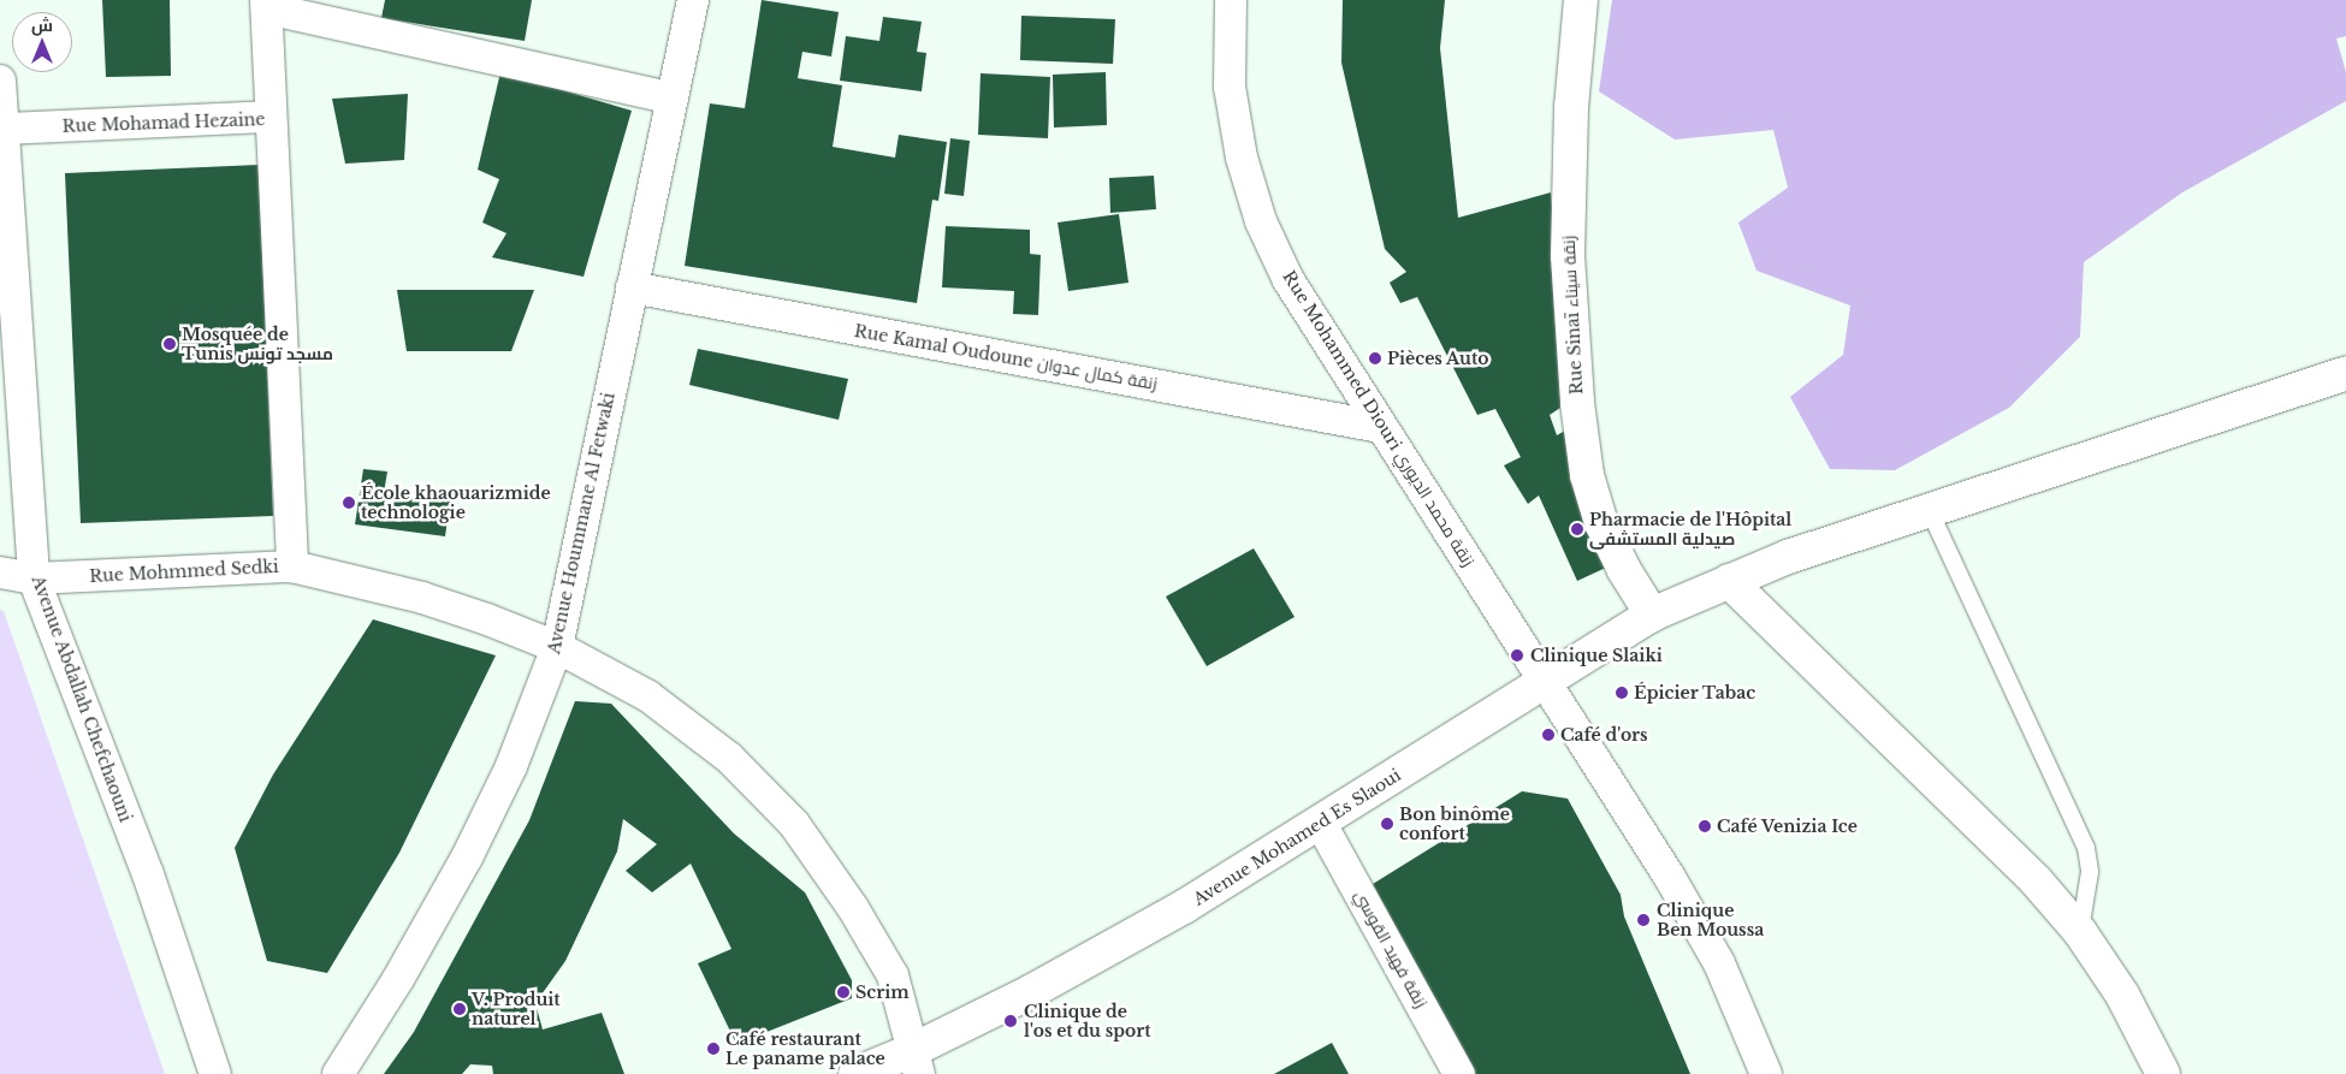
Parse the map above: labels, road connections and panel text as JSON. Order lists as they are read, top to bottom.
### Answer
{
  "streets": {
    "street": [
      "Rue Mohamad Hezaine",
      "Rue Sinaï زنقة سيناء",
      "Rue Kamal Oudoune زنقة كمال عدوان",
      "Rue Mohammed Diouri زنقة محمد الديوري",
      "Avenue Hoummane Al Fetwaki",
      "Rue Mohmmed Sedki",
      "Avenue Abdallah Chefchaouni",
      "Avenue Mohamed Es Slaoui",
      "زنقة فهيد القوسي"
    ]
  },
  "crossings": [
    ["Rue Mohamad Hezaine", "Rue Mohmmed Sedki"],
    ["Rue Mohamad Hezaine", "Avenue Abdallah Chefchaouni"],
    ["Rue Sinaï زنقة سيناء", "Avenue Mohamed Es Slaoui"],
    ["Rue Kamal Oudoune زنقة كمال عدوان", "Rue Mohammed Diouri زنقة محمد الديوري"],
    ["Rue Kamal Oudoune زنقة كمال عدوان", "Avenue Hoummane Al Fetwaki"],
    ["Rue Mohammed Diouri زنقة محمد الديوري", "Avenue Mohamed Es Slaoui"],
    ["Avenue Hoummane Al Fetwaki", "Rue Mohmmed Sedki"],
    ["Rue Mohmmed Sedki", "Avenue Abdallah Chefchaouni"],
    ["Rue Mohmmed Sedki", "Avenue Mohamed Es Slaoui"],
    ["Avenue Mohamed Es Slaoui", "زنقة فهيد القوسي"]
  ],
  "places": [
    "Mosquée de Tunis مسجد تونس",
    "Pièces Auto",
    "École khaouarizmide technologie",
    "Pharmacie de l'Hôpital صيدلية المستشفى",
    "Clinique Slaiki",
    "Épicier Tabac",
    "Café d'ors",
    "Bon binôme confort",
    "Café Venizia Ice",
    "Clinique Ben Moussa",
    "Scrim",
    "V. Produit naturel",
    "Clinique de l'os et du sport",
    "Café restaurant Le paname palace"
  ],
  "north": "top"
}
